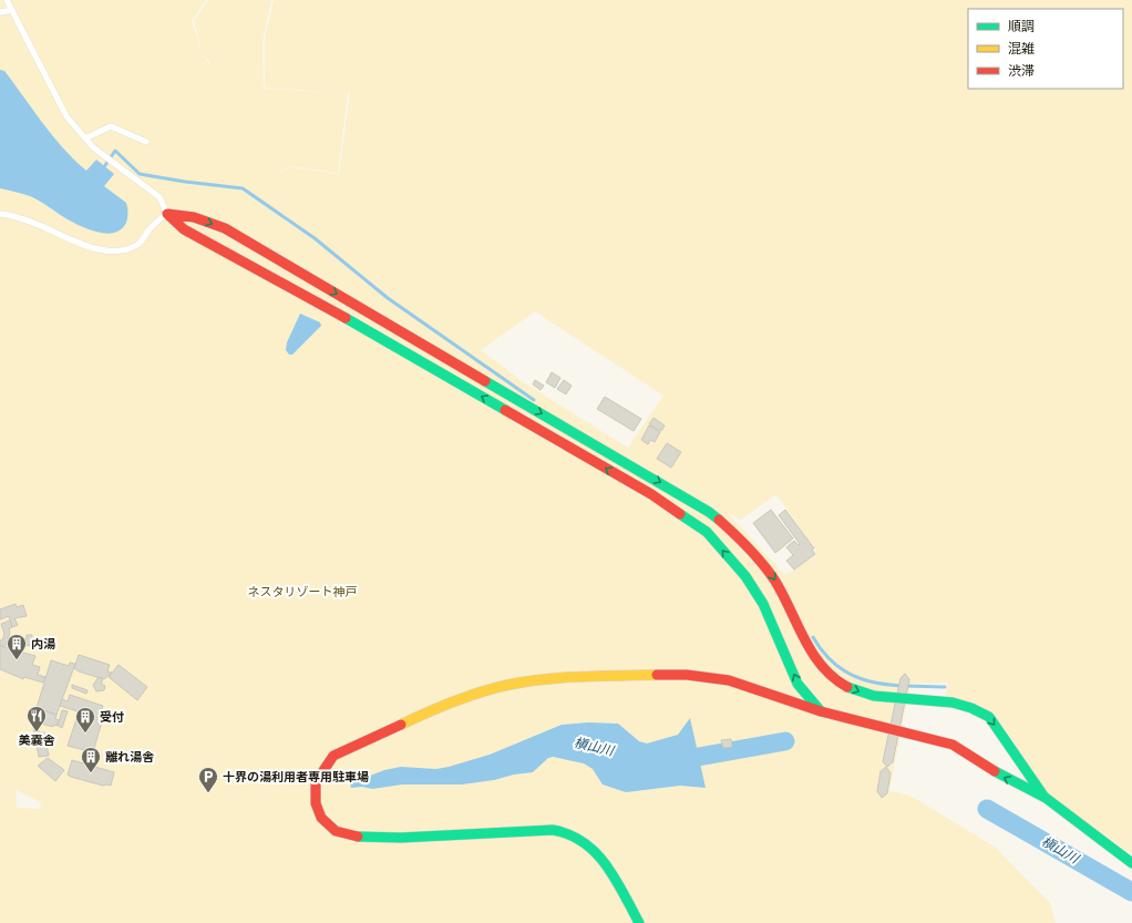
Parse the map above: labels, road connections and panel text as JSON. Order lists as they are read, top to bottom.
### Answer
{
  "water": ["槇山川"],
  "parks": ["ネスタリゾート神戸"],
  "places": {
    "building": ["内湯", "受付", "離れ湯舎"],
    "restaurant": ["美嚢舎"],
    "parking": ["十界の湯利用者専用駐車場"]
  },
  "legend": ["順調", "混雑", "渋滞"]
}
